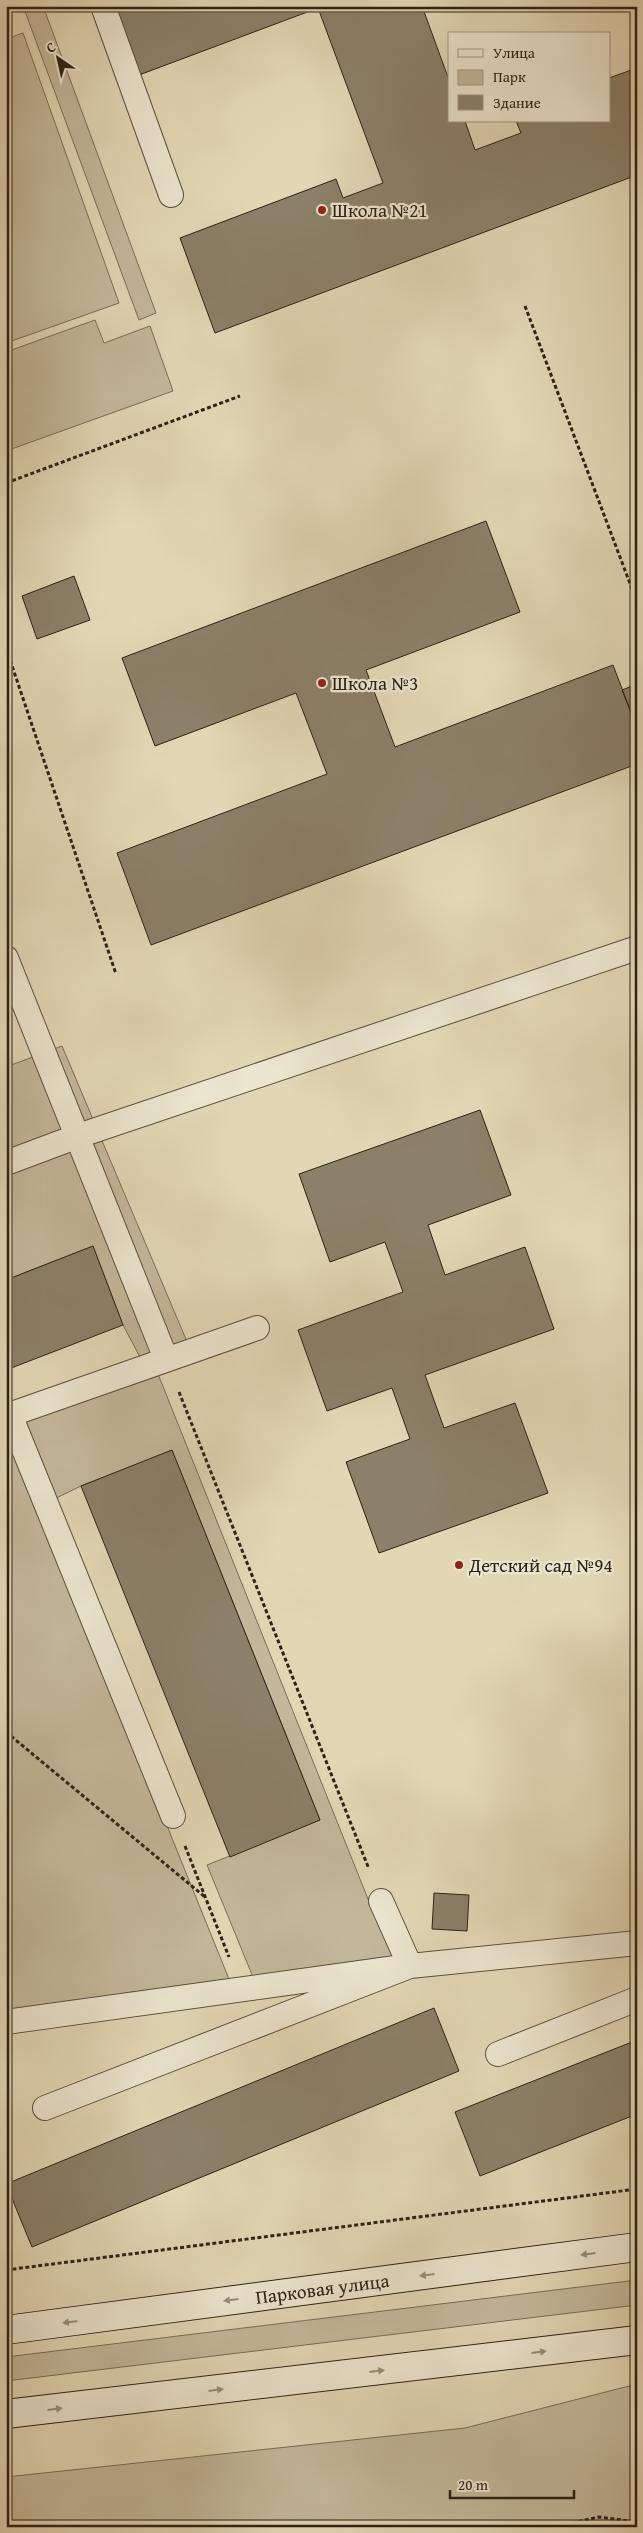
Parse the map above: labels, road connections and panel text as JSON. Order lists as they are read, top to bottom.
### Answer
{
  "streets": {
    "main road": ["Парковая улица"]
  },
  "places": ["Школа №21", "Школа №3", "Детский сад №94"],
  "legend": ["Улица", "Парк", "Здание"],
  "scale_bar": "20 m",
  "north": "top left"
}
